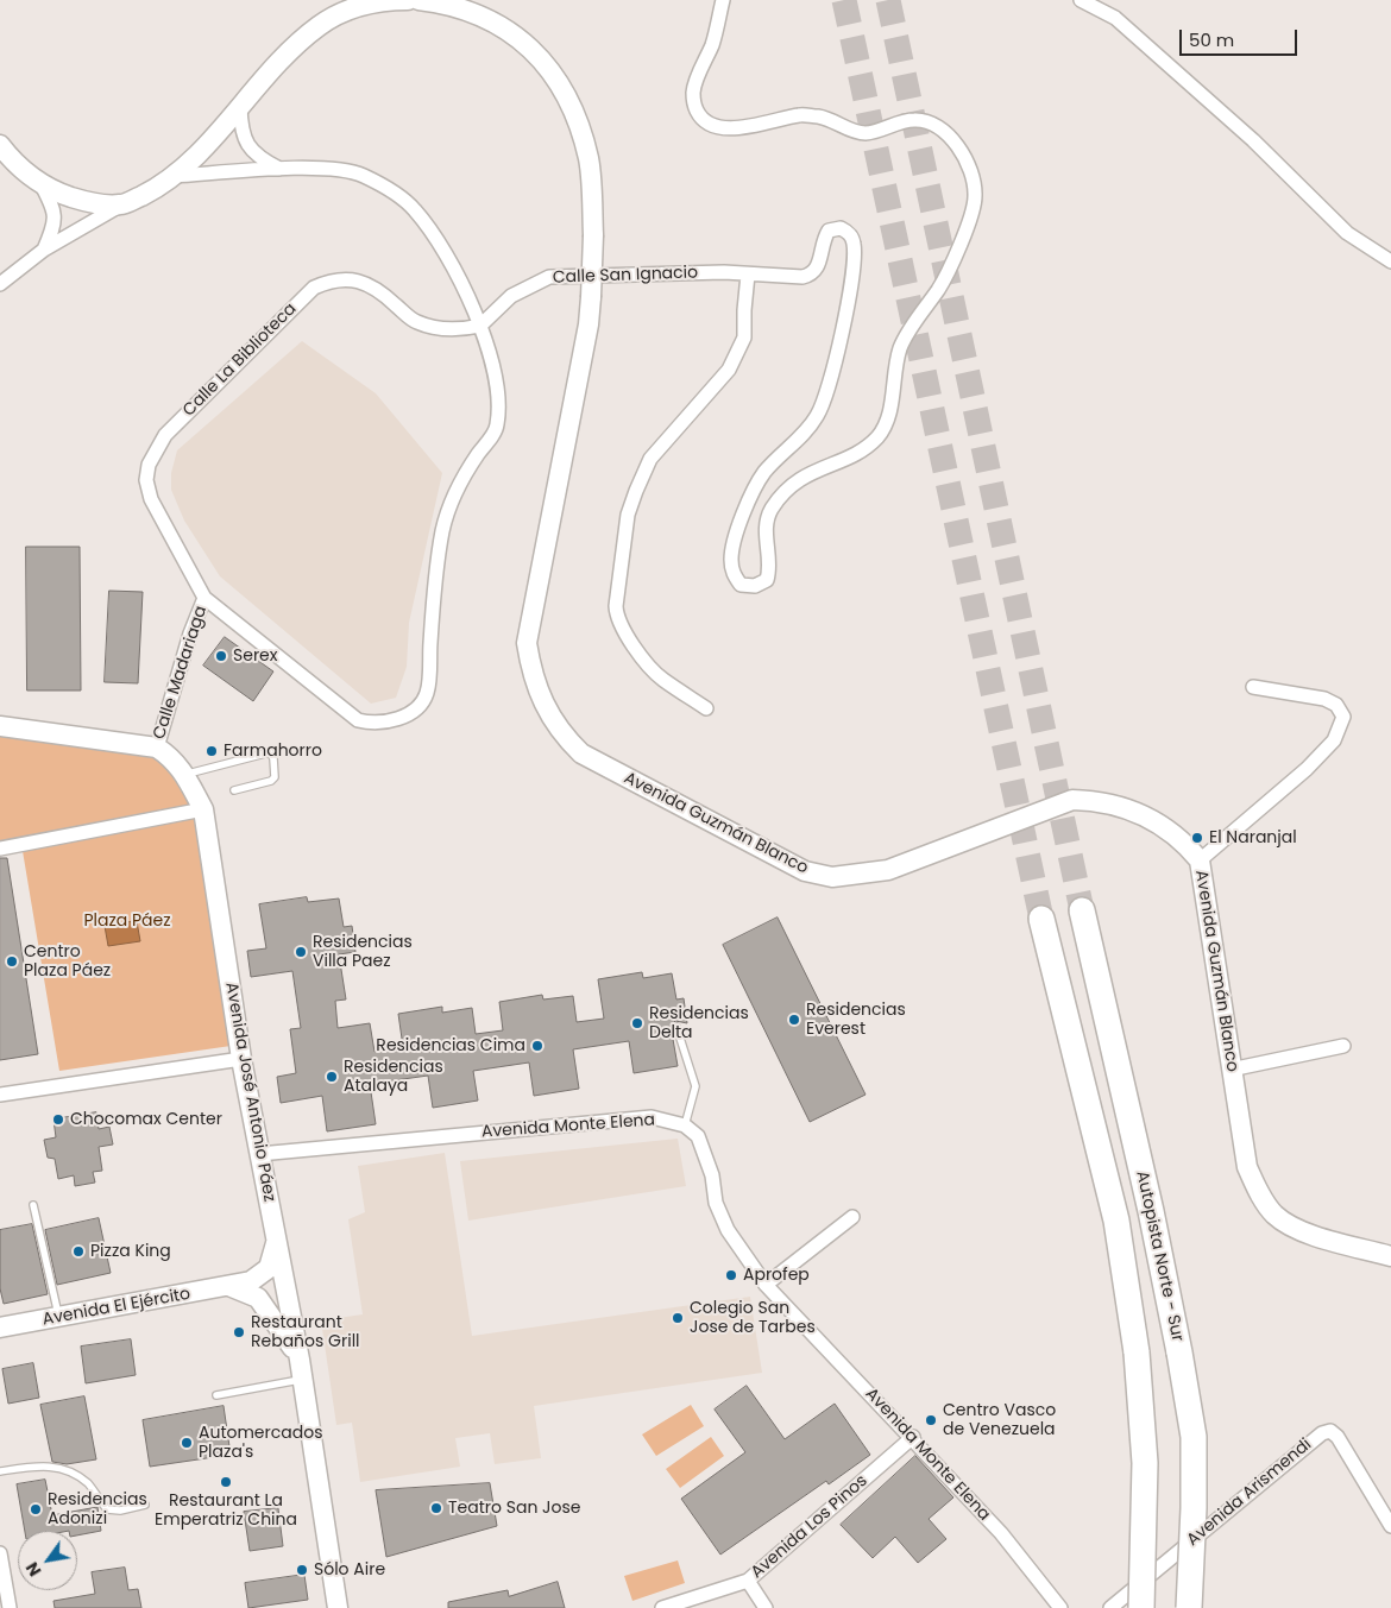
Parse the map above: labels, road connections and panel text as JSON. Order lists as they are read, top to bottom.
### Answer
{
  "streets": {
    "highway": ["Autopista Norte - Sur"],
    "street": [
      "Calle San Ignacio",
      "Calle La Biblioteca",
      "Calle Madariaga",
      "Avenida Guzmán Blanco",
      "Avenida José Antonio Páez",
      "Avenida Monte Elena",
      "Avenida El Ejército",
      "Avenida Arismendi",
      "Avenida Los Pinos"
    ]
  },
  "crossings": [
    ["Calle San Ignacio", "Calle La Biblioteca"],
    ["Calle La Biblioteca", "Calle Madariaga"],
    ["Calle Madariaga", "Avenida José Antonio Páez"],
    ["Avenida José Antonio Páez", "Avenida Monte Elena"],
    ["Avenida José Antonio Páez", "Avenida El Ejército"],
    ["Avenida Monte Elena", "Avenida Los Pinos"]
  ],
  "parks": ["Plaza Páez"],
  "places": [
    "Serex",
    "Farmahorro",
    "El Naranjal",
    "Residencias Villa Paez",
    "Centro Plaza Páez",
    "Residencias Everest",
    "Residencias Delta",
    "Residencias Cima",
    "Residencias Atalaya",
    "Chocomax Center",
    "Pizza King",
    "Aprofep",
    "Colegio San Jose de Tarbes",
    "Restaurant Rebaños Grill",
    "Centro Vasco de Venezuela",
    "Automercados Plaza's",
    "Restaurant La Emperatriz China",
    "Teatro San Jose",
    "Residencias Adonizi",
    "Sólo Aire"
  ],
  "scale_bar": "50 m",
  "north": "bottom left"
}
